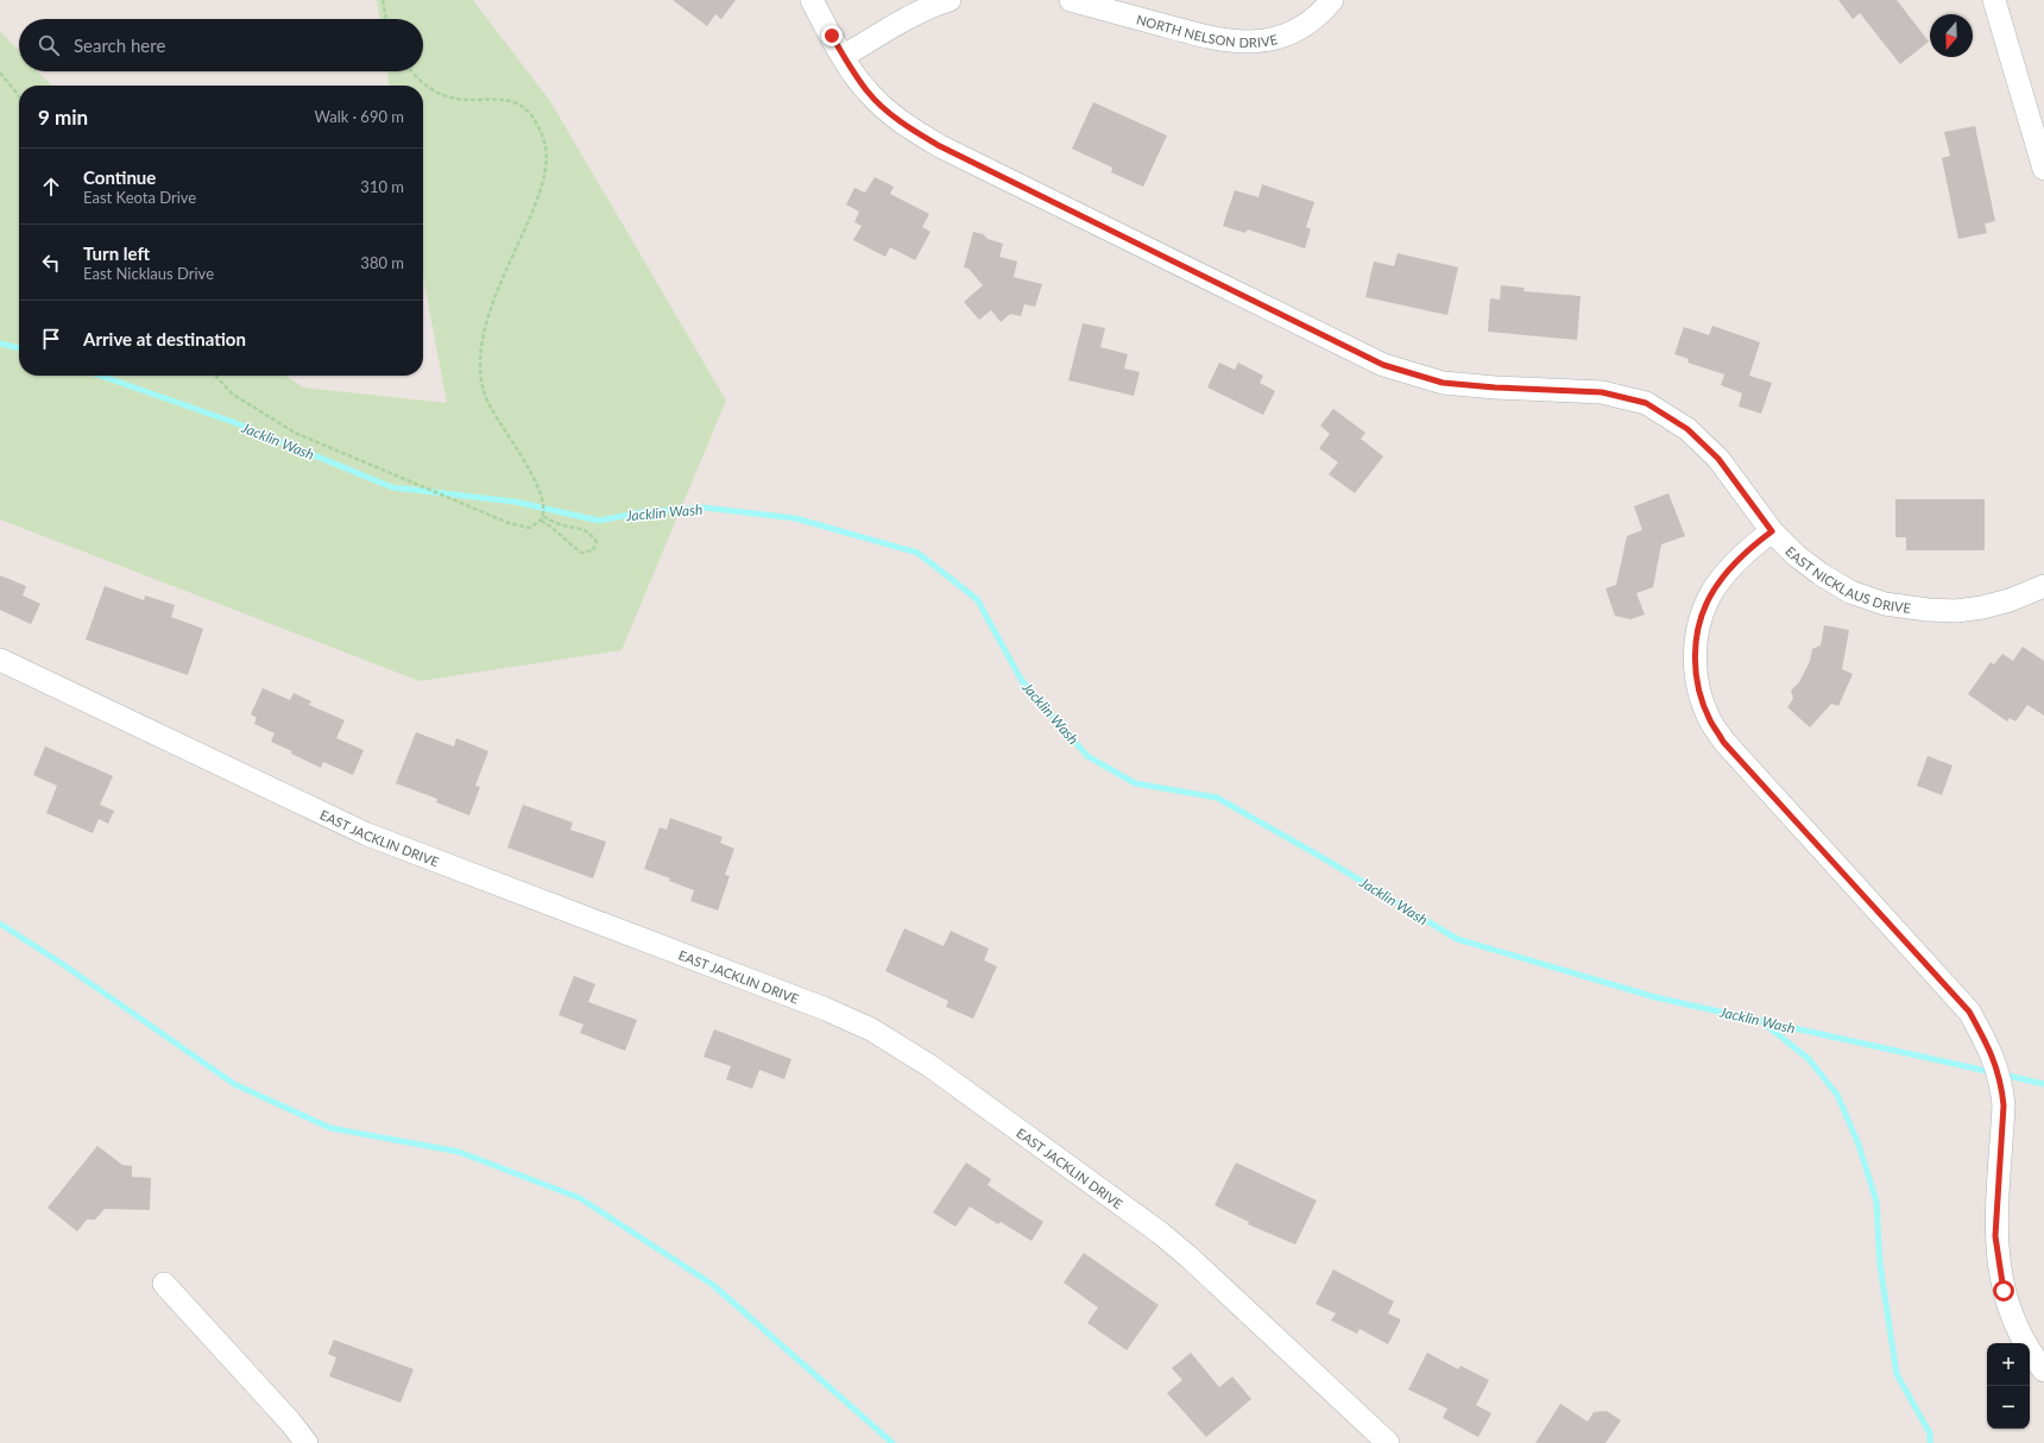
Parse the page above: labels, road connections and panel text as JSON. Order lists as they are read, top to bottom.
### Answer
{
  "streets": {
    "street": ["NORTH NELSON DRIVE", "EAST NICKLAUS DRIVE", "EAST JACKLIN DRIVE"]
  },
  "water": ["Jacklin Wash"],
  "north": "bottom",
  "page": {
    "search": "Search here",
    "heading": ["9 min", "Walk · 690 m"],
    "list": [
      ["Continue", "East Keota Drive", "310 m"],
      ["Turn left", "East Nicklaus Drive", "380 m"],
      "Arrive at destination"
    ],
    "map_buttons": ["+", "−"]
  }
}
